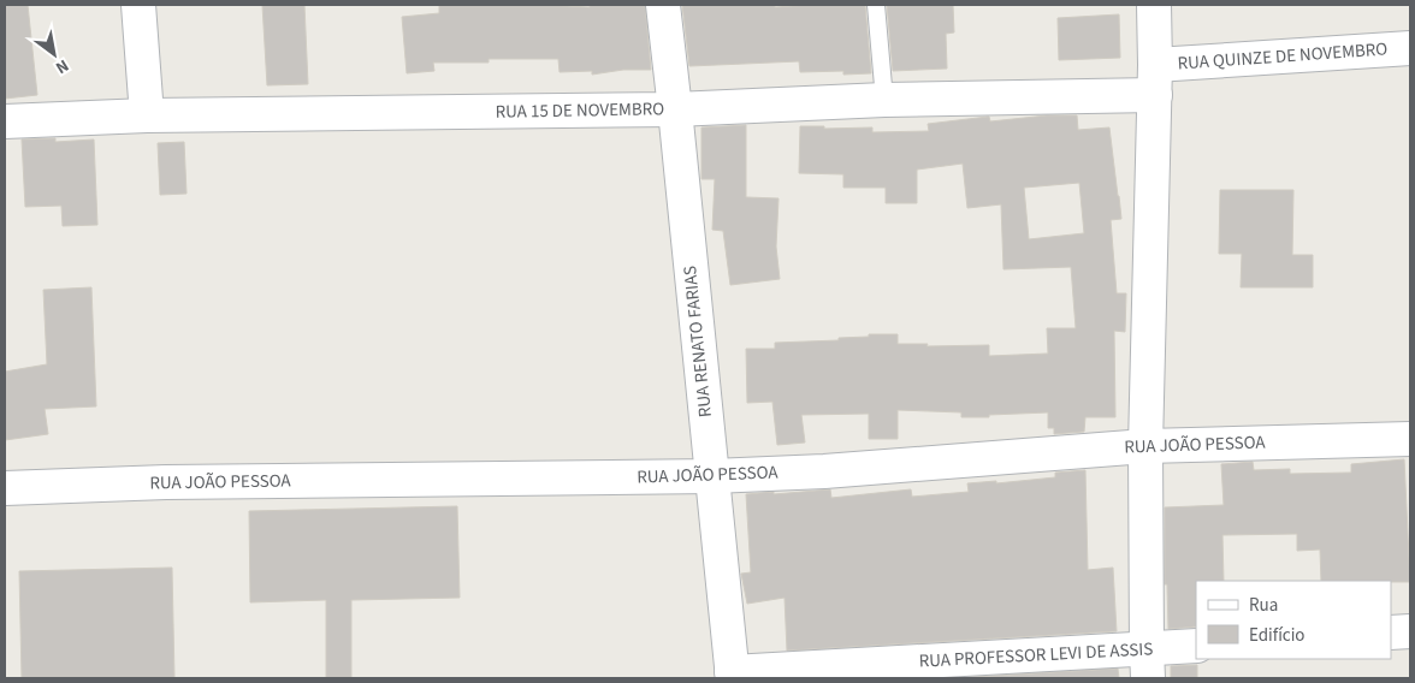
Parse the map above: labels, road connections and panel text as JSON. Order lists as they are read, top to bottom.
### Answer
{
  "streets": {
    "street": [
      "RUA QUINZE DE NOVEMBRO",
      "RUA 15 DE NOVEMBRO",
      "RUA RENATO FARIAS",
      "RUA JOÃO PESSOA",
      "RUA PROFESSOR LEVI DE ASSIS"
    ]
  },
  "crossings": [
    ["RUA QUINZE DE NOVEMBRO", "RUA 15 DE NOVEMBRO"],
    ["RUA 15 DE NOVEMBRO", "RUA RENATO FARIAS"],
    ["RUA RENATO FARIAS", "RUA JOÃO PESSOA"],
    ["RUA RENATO FARIAS", "RUA PROFESSOR LEVI DE ASSIS"]
  ],
  "legend": ["Rua", "Edifício"],
  "north": "bottom right"
}
